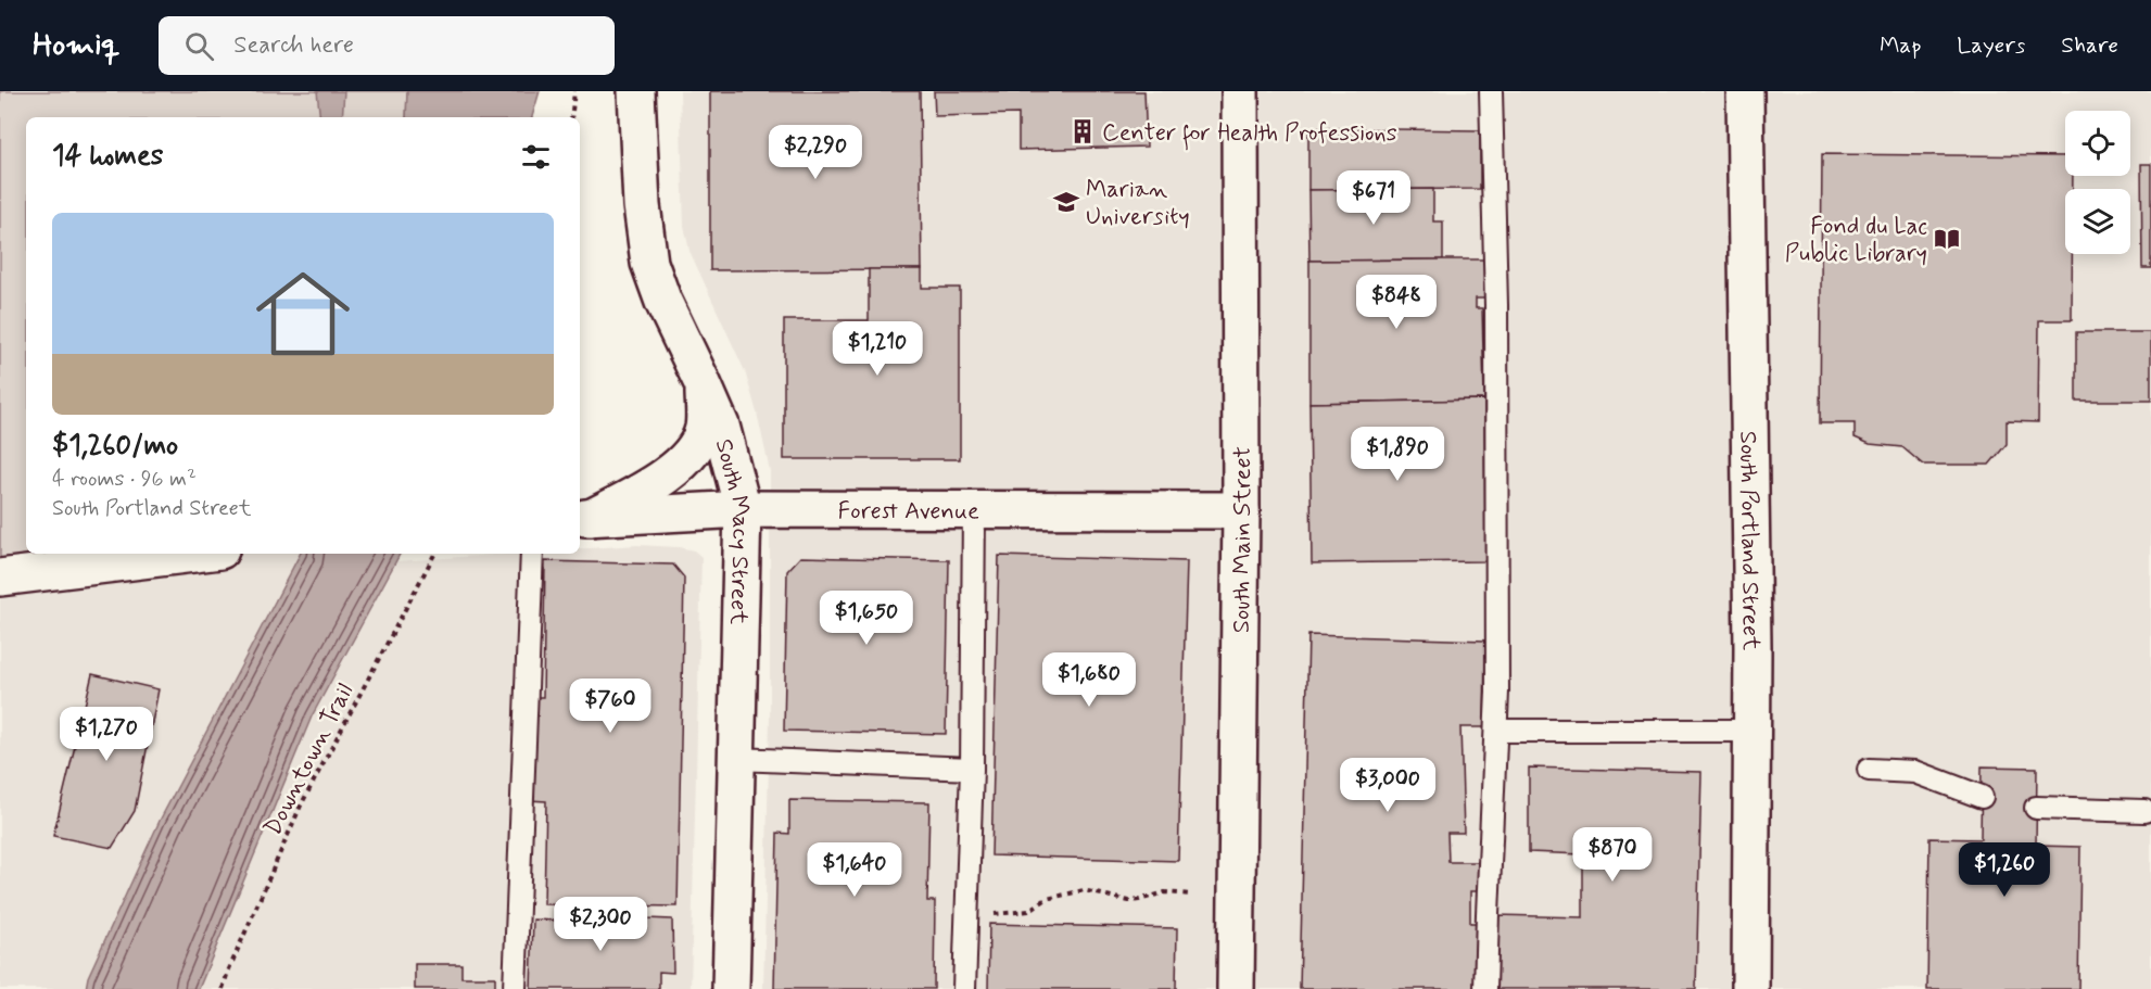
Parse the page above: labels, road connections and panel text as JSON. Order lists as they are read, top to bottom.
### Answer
{
  "streets": {
    "street": [
      "Forest Avenue",
      "South Macy Street",
      "South Portland Street",
      "South Main Street"
    ],
    "path": ["Downtown Trail"]
  },
  "crossings": [
    ["Forest Avenue", "South Macy Street"],
    ["Forest Avenue", "South Main Street"]
  ],
  "places": {
    "building": ["Center for Health Professions"],
    "school or university": ["Marian University"],
    "library": ["Fond du Lac Public Library"]
  },
  "page": {
    "header": "Homiq",
    "search": "Search here",
    "nav": ["Map", "Layers", "Share"],
    "heading": "14 homes",
    "price": [
      "$2,290",
      "$671",
      "$848",
      "$1,210",
      "$1,890",
      "$1,650",
      "$1,680",
      "$760",
      "$1,270",
      "$3,000",
      "$870",
      "$1,640",
      "$1,260",
      "$2,300"
    ],
    "list": [
      {
        "name": "$1,260/mo",
        "note": "4 rooms · 96 m² · South Portland Street"
      }
    ]
  }
}
